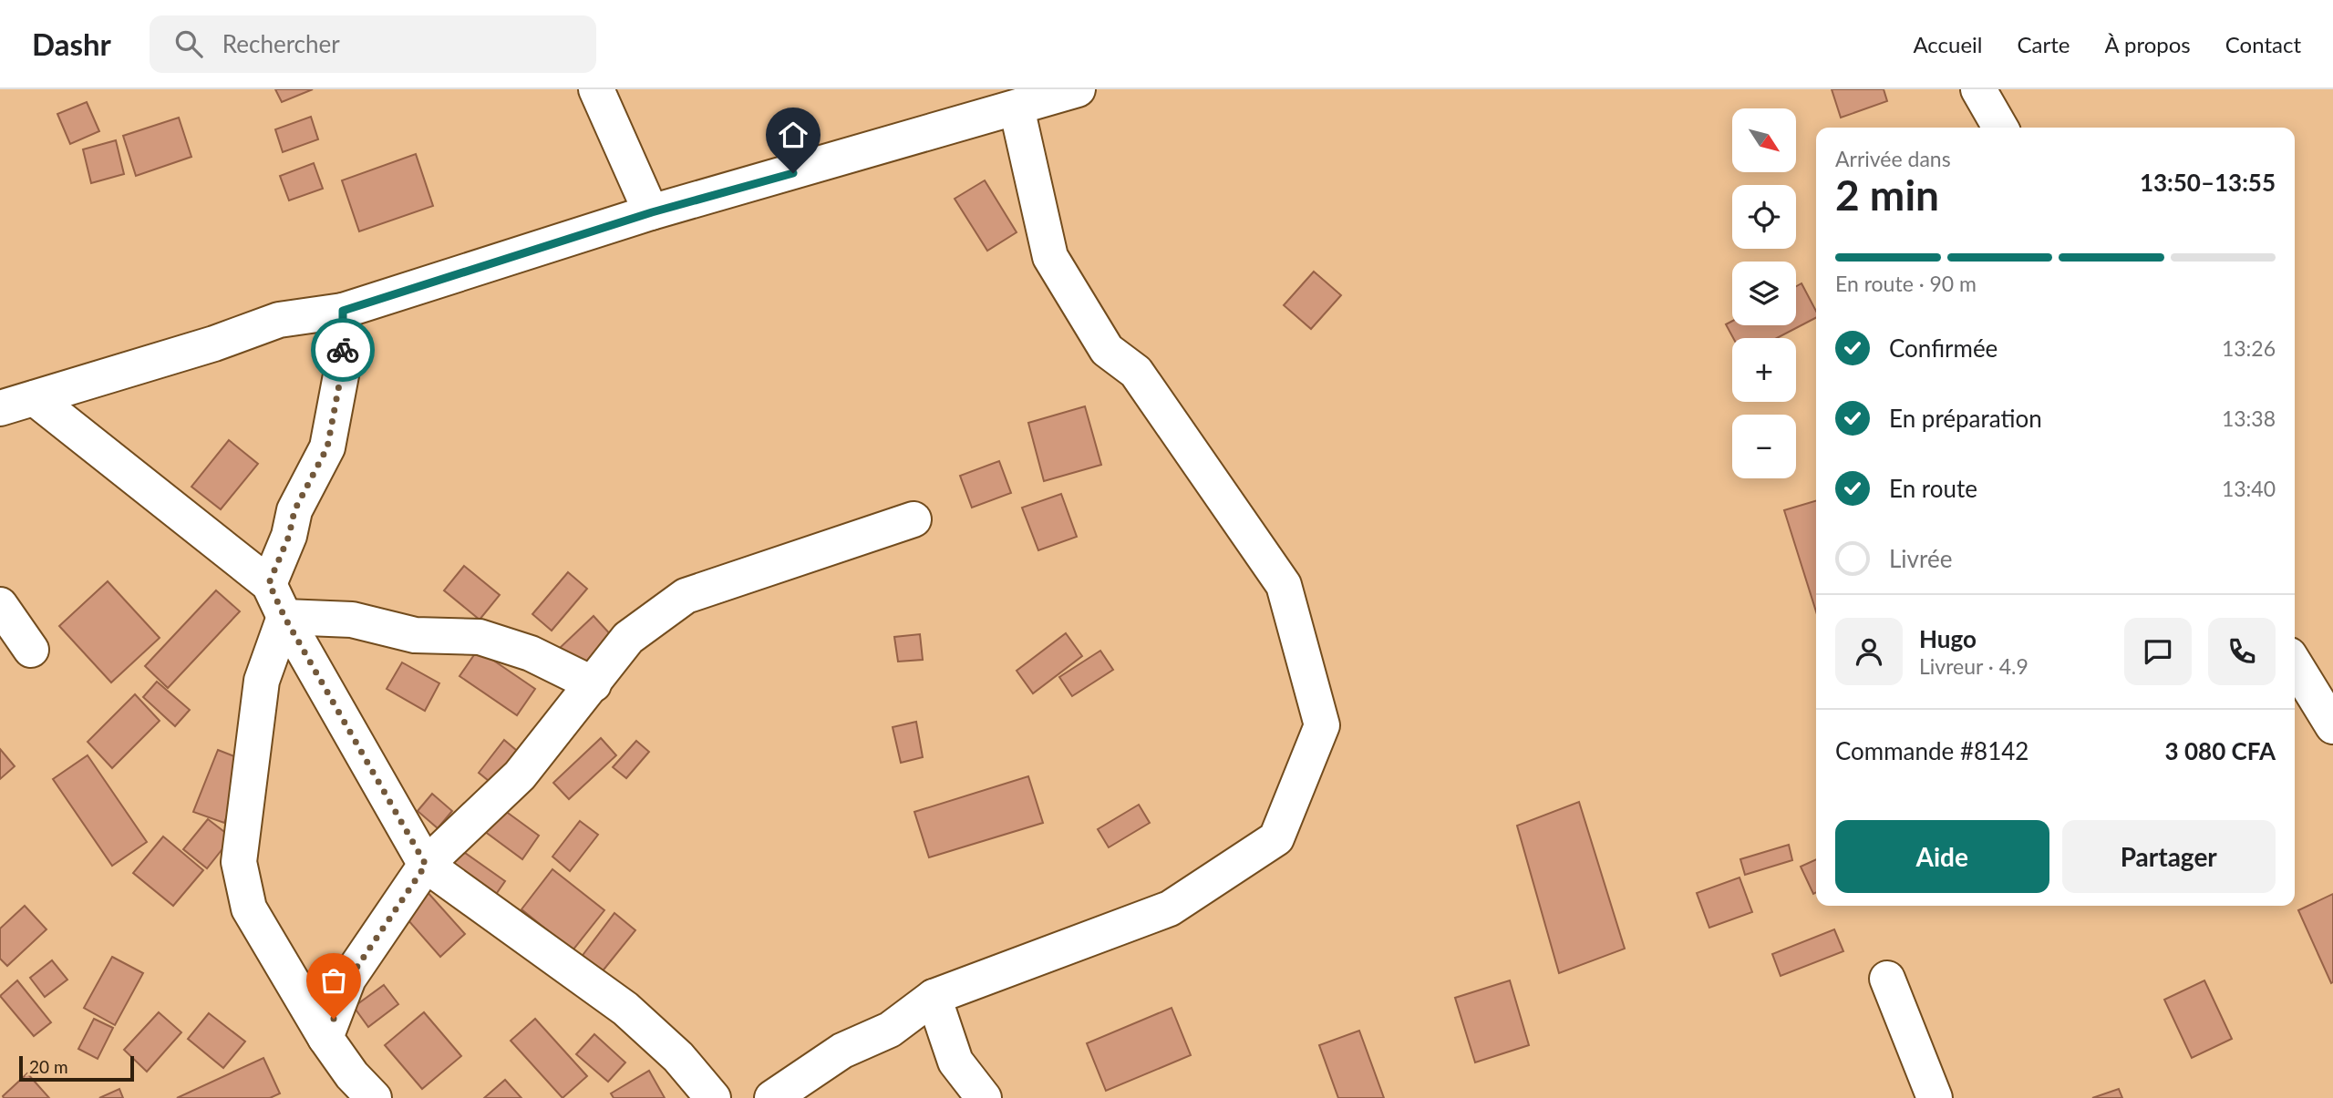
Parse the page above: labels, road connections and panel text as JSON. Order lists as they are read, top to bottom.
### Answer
{
  "scale_bar": "20 m",
  "north": "bottom right",
  "page": {
    "header": "Dashr",
    "search": "Rechercher",
    "nav": [
      "Accueil",
      "Carte",
      "À propos",
      "Contact"
    ],
    "map_buttons": ["+", "−"],
    "heading": ["2 min", "Arrivée dans", "13:50–13:55"],
    "panel": [
      "Hugo",
      "Livreur · 4.9",
      "Commande #8142",
      "3 080 CFA"
    ],
    "bar": "En route · 90 m",
    "list": [
      ["Confirmée", "13:26"],
      ["En préparation", "13:38"],
      ["En route", "13:40"],
      "Livrée"
    ],
    "buttons": ["Aide", "Partager"],
    "scale": "20 m"
  }
}
